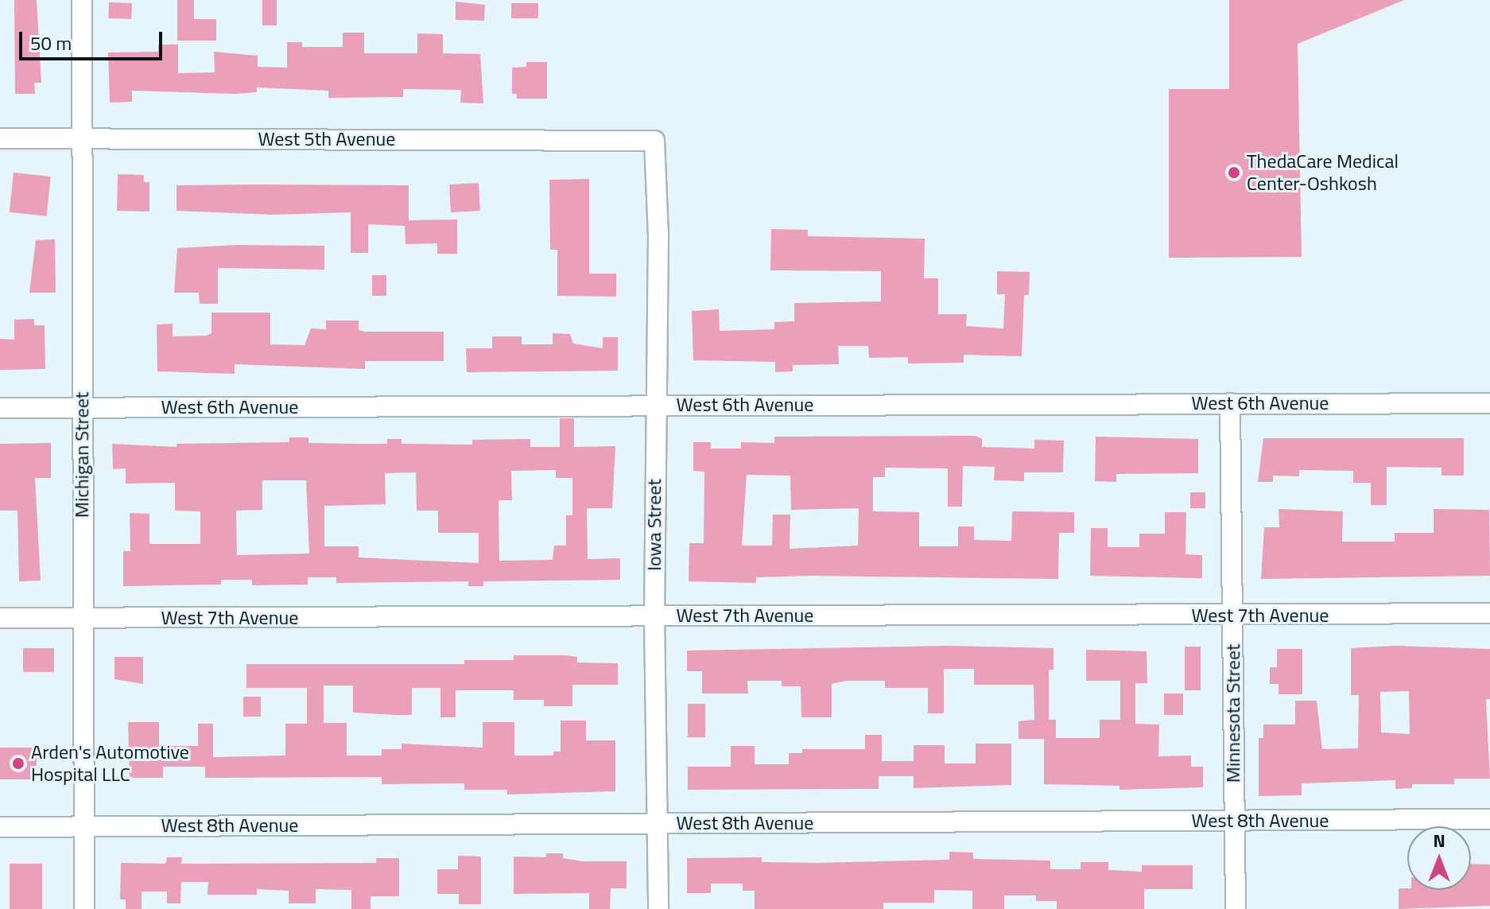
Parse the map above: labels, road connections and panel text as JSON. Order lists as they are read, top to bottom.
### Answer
{
  "streets": {
    "street": [
      "West 5th Avenue",
      "West 6th Avenue",
      "Michigan Street",
      "Iowa Street",
      "West 7th Avenue",
      "Minnesota Street",
      "West 8th Avenue"
    ]
  },
  "crossings": [
    ["West 5th Avenue", "Michigan Street"],
    ["West 5th Avenue", "Iowa Street"],
    ["West 6th Avenue", "Michigan Street"],
    ["West 6th Avenue", "Iowa Street"],
    ["West 6th Avenue", "Minnesota Street"],
    ["Michigan Street", "West 7th Avenue"],
    ["Michigan Street", "West 8th Avenue"],
    ["Iowa Street", "West 7th Avenue"],
    ["Iowa Street", "West 8th Avenue"],
    ["West 7th Avenue", "Minnesota Street"],
    ["Minnesota Street", "West 8th Avenue"]
  ],
  "places": ["ThedaCare Medical Center-Oshkosh", "Arden's Automotive Hospital LLC"],
  "scale_bar": "50 m",
  "north": "top"
}
